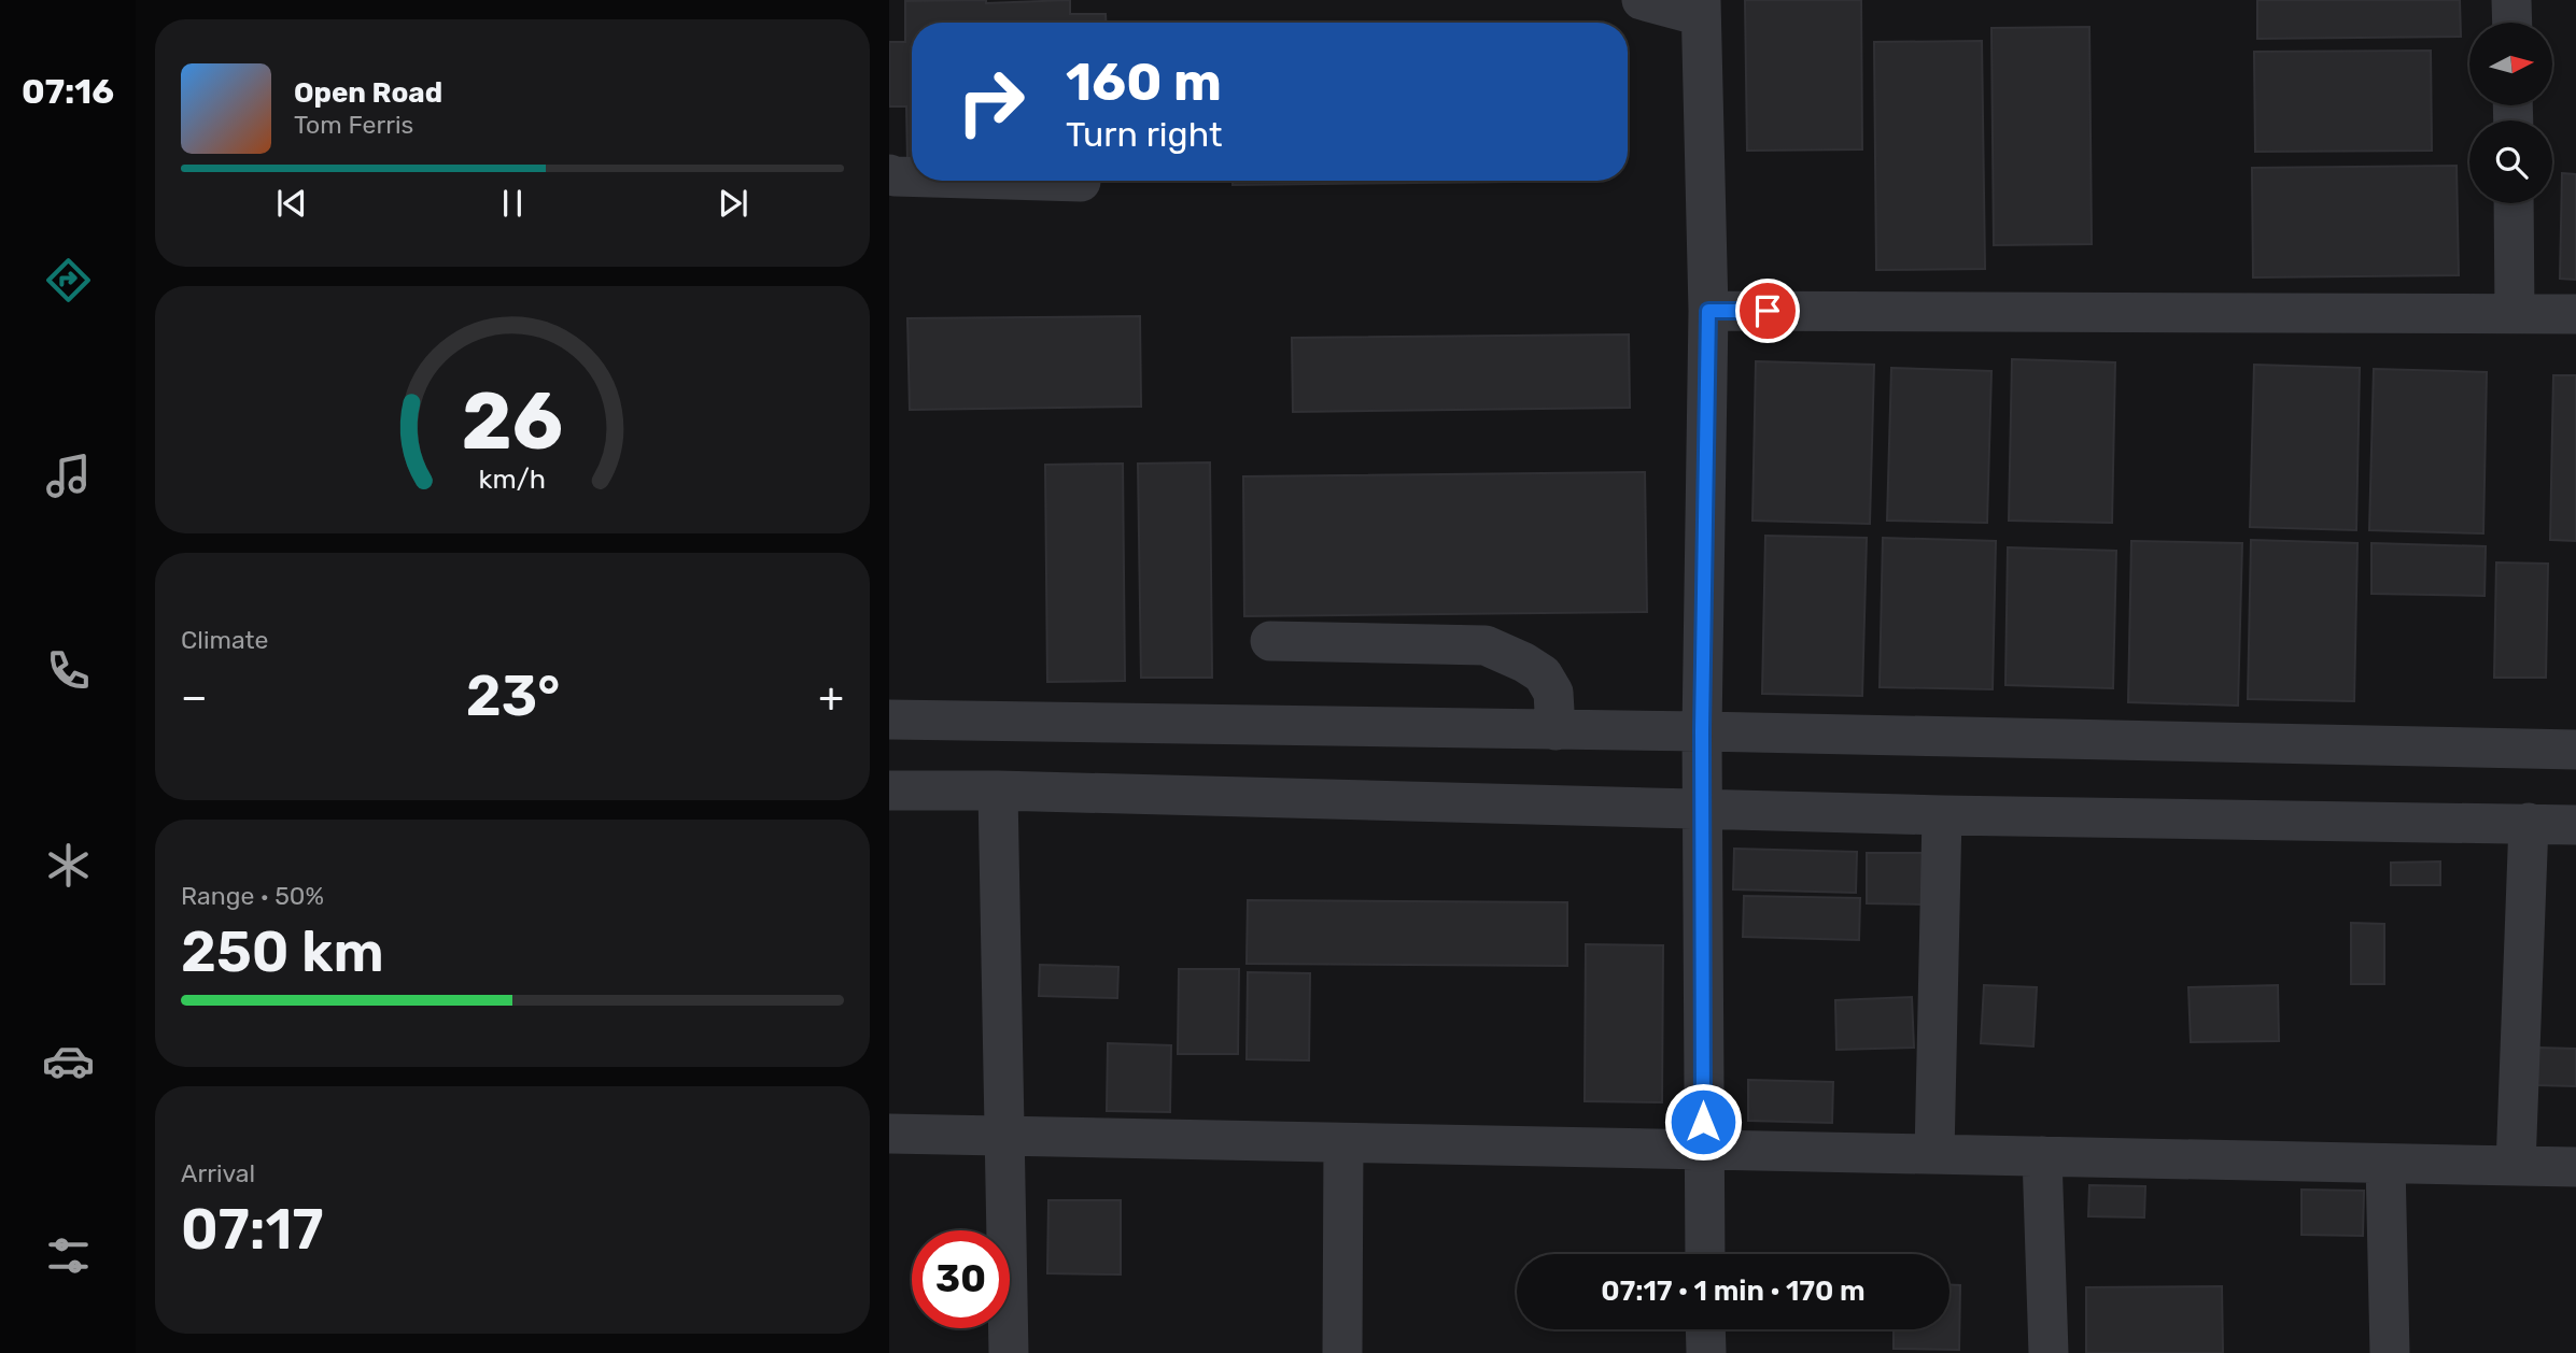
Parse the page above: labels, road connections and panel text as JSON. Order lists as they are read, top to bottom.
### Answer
{
  "north": "right",
  "page": {
    "tabs": "07:16",
    "turn": ["160 m", "Turn right"],
    "song": ["Open Road", "Tom Ferris"],
    "tile": [
      "Climate",
      ["Range · 50%", "250 km"],
      ["Arrival", "07:17"]
    ],
    "heat": ["−", "23°", "+"],
    "limit": "30",
    "trip": "07:17 · 1 min · 170 m",
    "gauge": ["26", "km/h"]
  }
}
